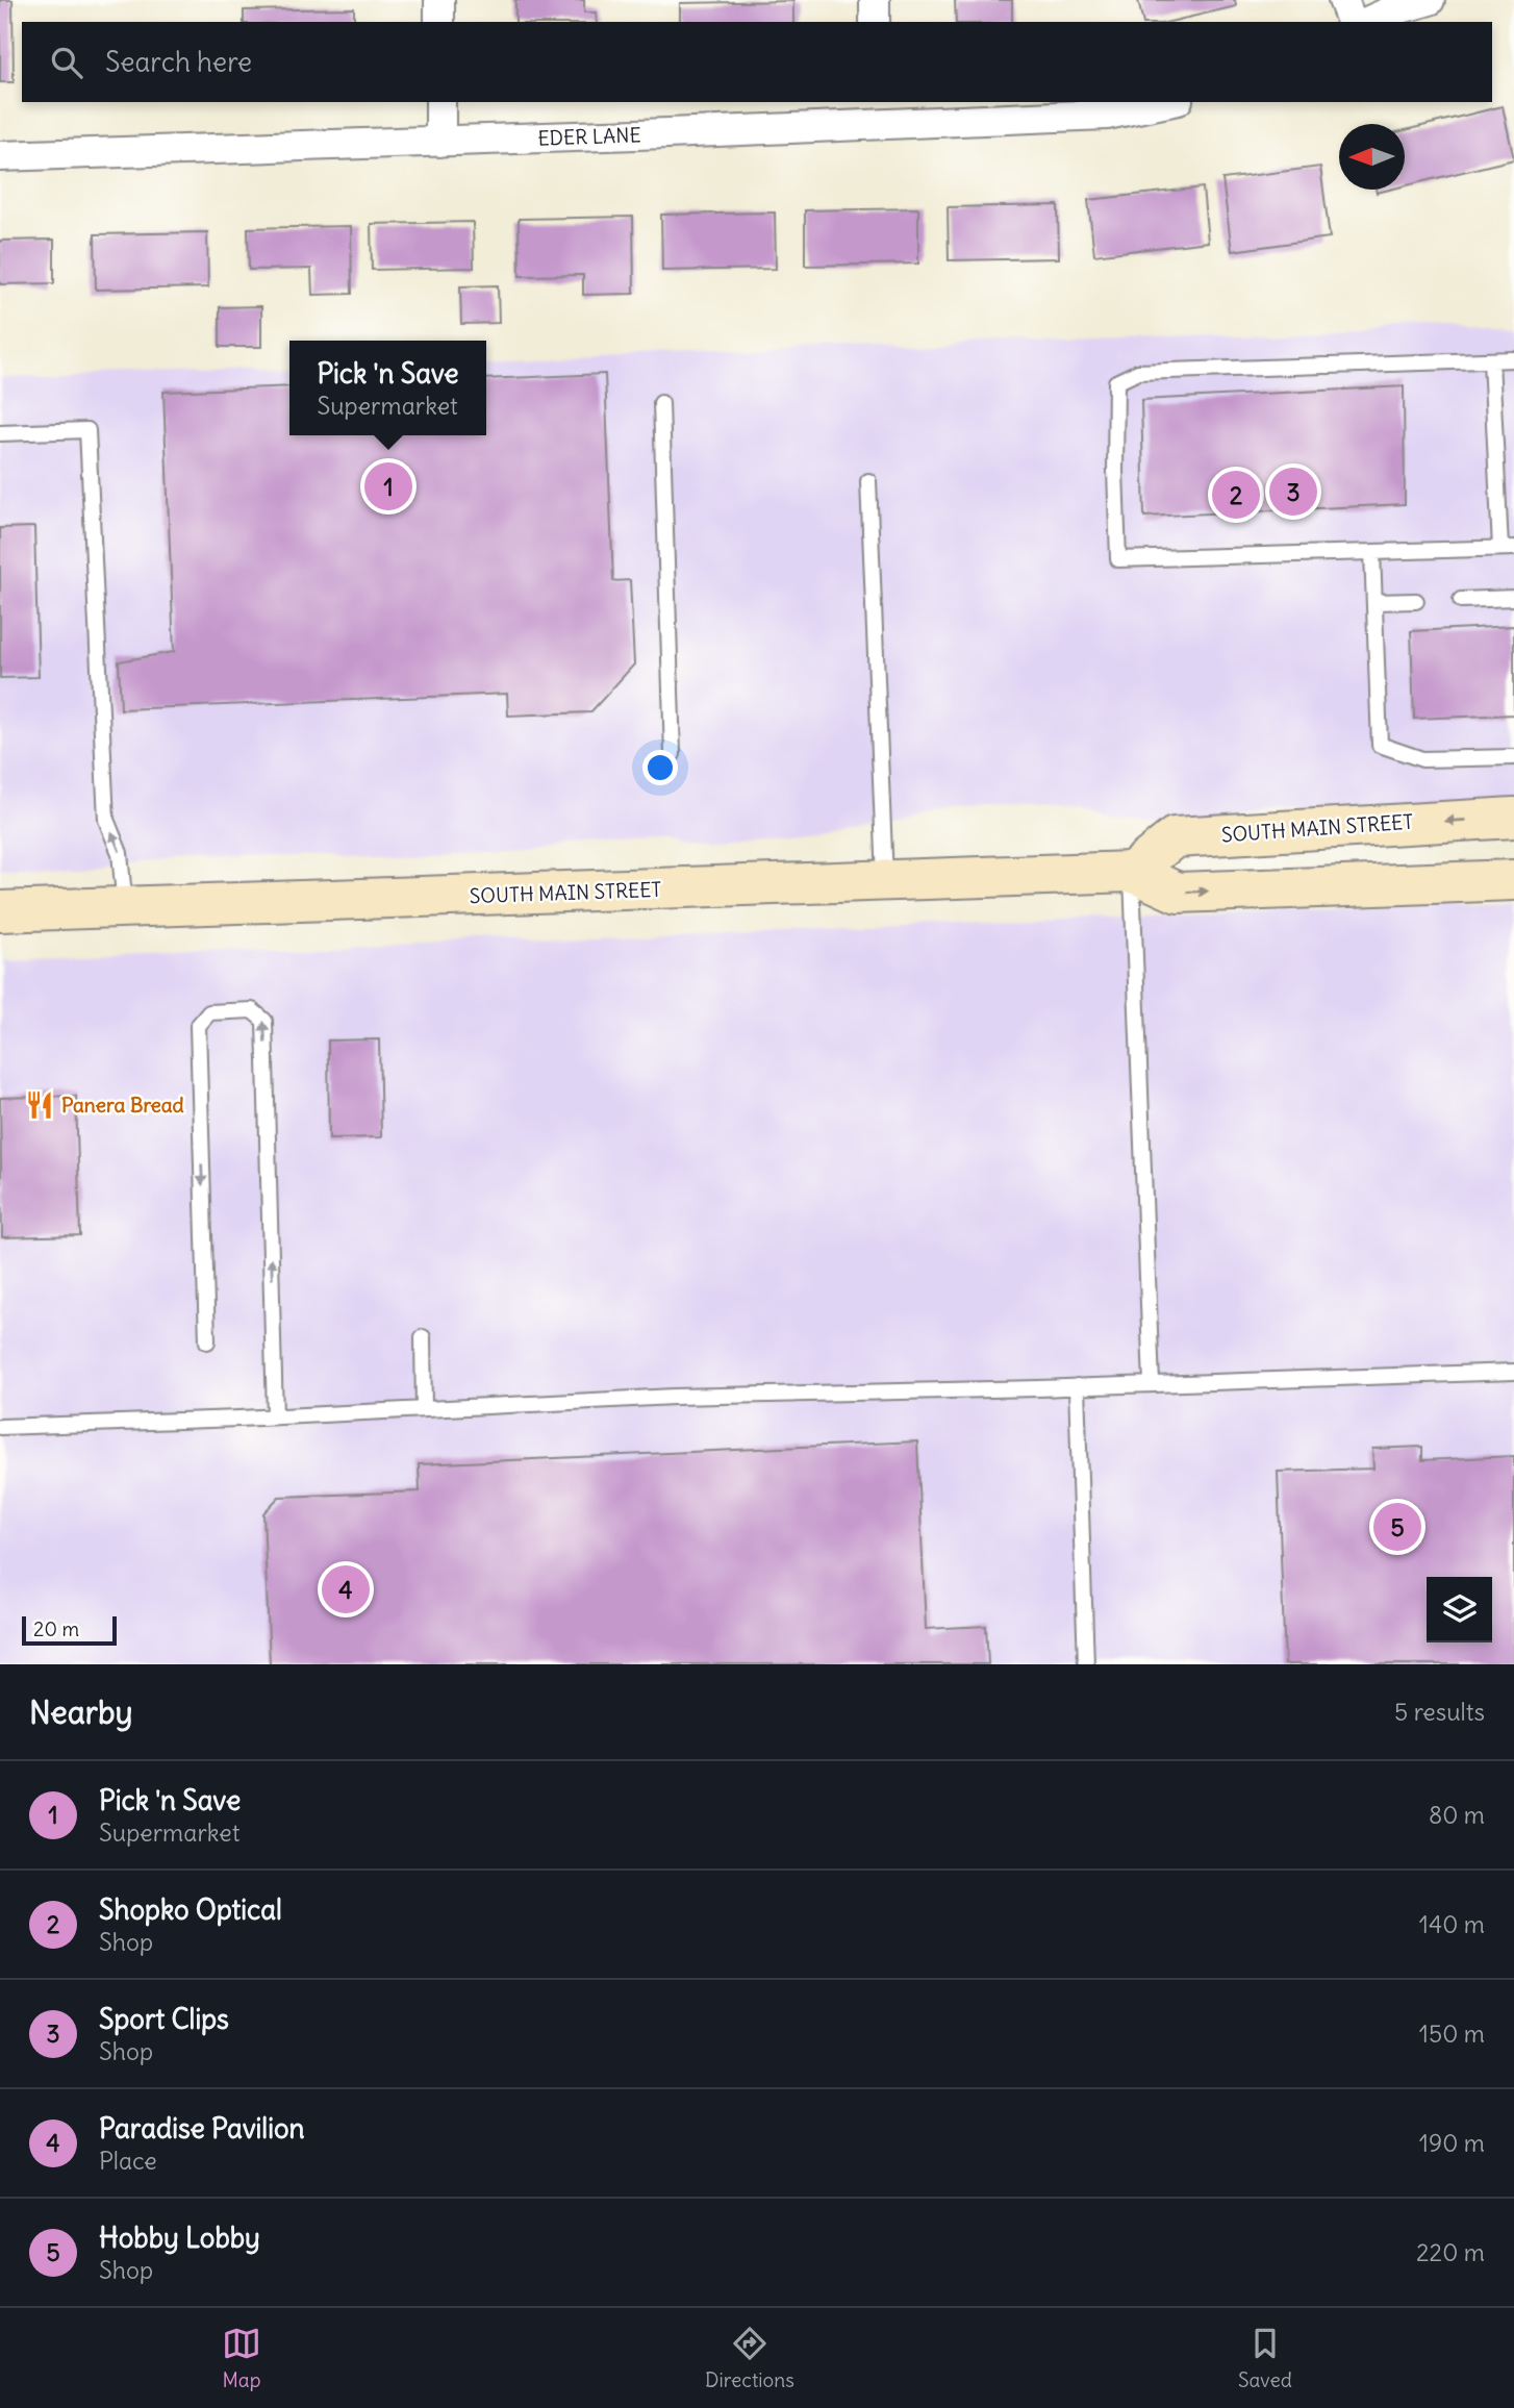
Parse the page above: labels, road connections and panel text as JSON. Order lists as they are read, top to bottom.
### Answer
{
  "streets": {
    "main road": ["SOUTH MAIN STREET"],
    "street": ["EDER LANE"]
  },
  "places": {
    "restaurant": ["Panera Bread"]
  },
  "scale_bar": "20 m",
  "north": "left",
  "page": {
    "search": "Search here",
    "popup": ["Pick 'n Save", "Supermarket"],
    "pins": [
      "1",
      "3",
      "2",
      "5",
      "4"
    ],
    "scale": "20 m",
    "heading": ["Nearby", "5 results"],
    "list": [
      {
        "mark": "1",
        "name": "Pick 'n Save",
        "note": "Supermarket",
        "value": "80 m"
      },
      {
        "mark": "2",
        "name": "Shopko Optical",
        "note": "Shop",
        "value": "140 m"
      },
      {
        "mark": "3",
        "name": "Sport Clips",
        "note": "Shop",
        "value": "150 m"
      },
      {
        "mark": "4",
        "name": "Paradise Pavilion",
        "note": "Place",
        "value": "190 m"
      },
      {
        "mark": "5",
        "name": "Hobby Lobby",
        "note": "Shop",
        "value": "220 m"
      }
    ],
    "nav": ["Map", "Directions", "Saved"]
  }
}
